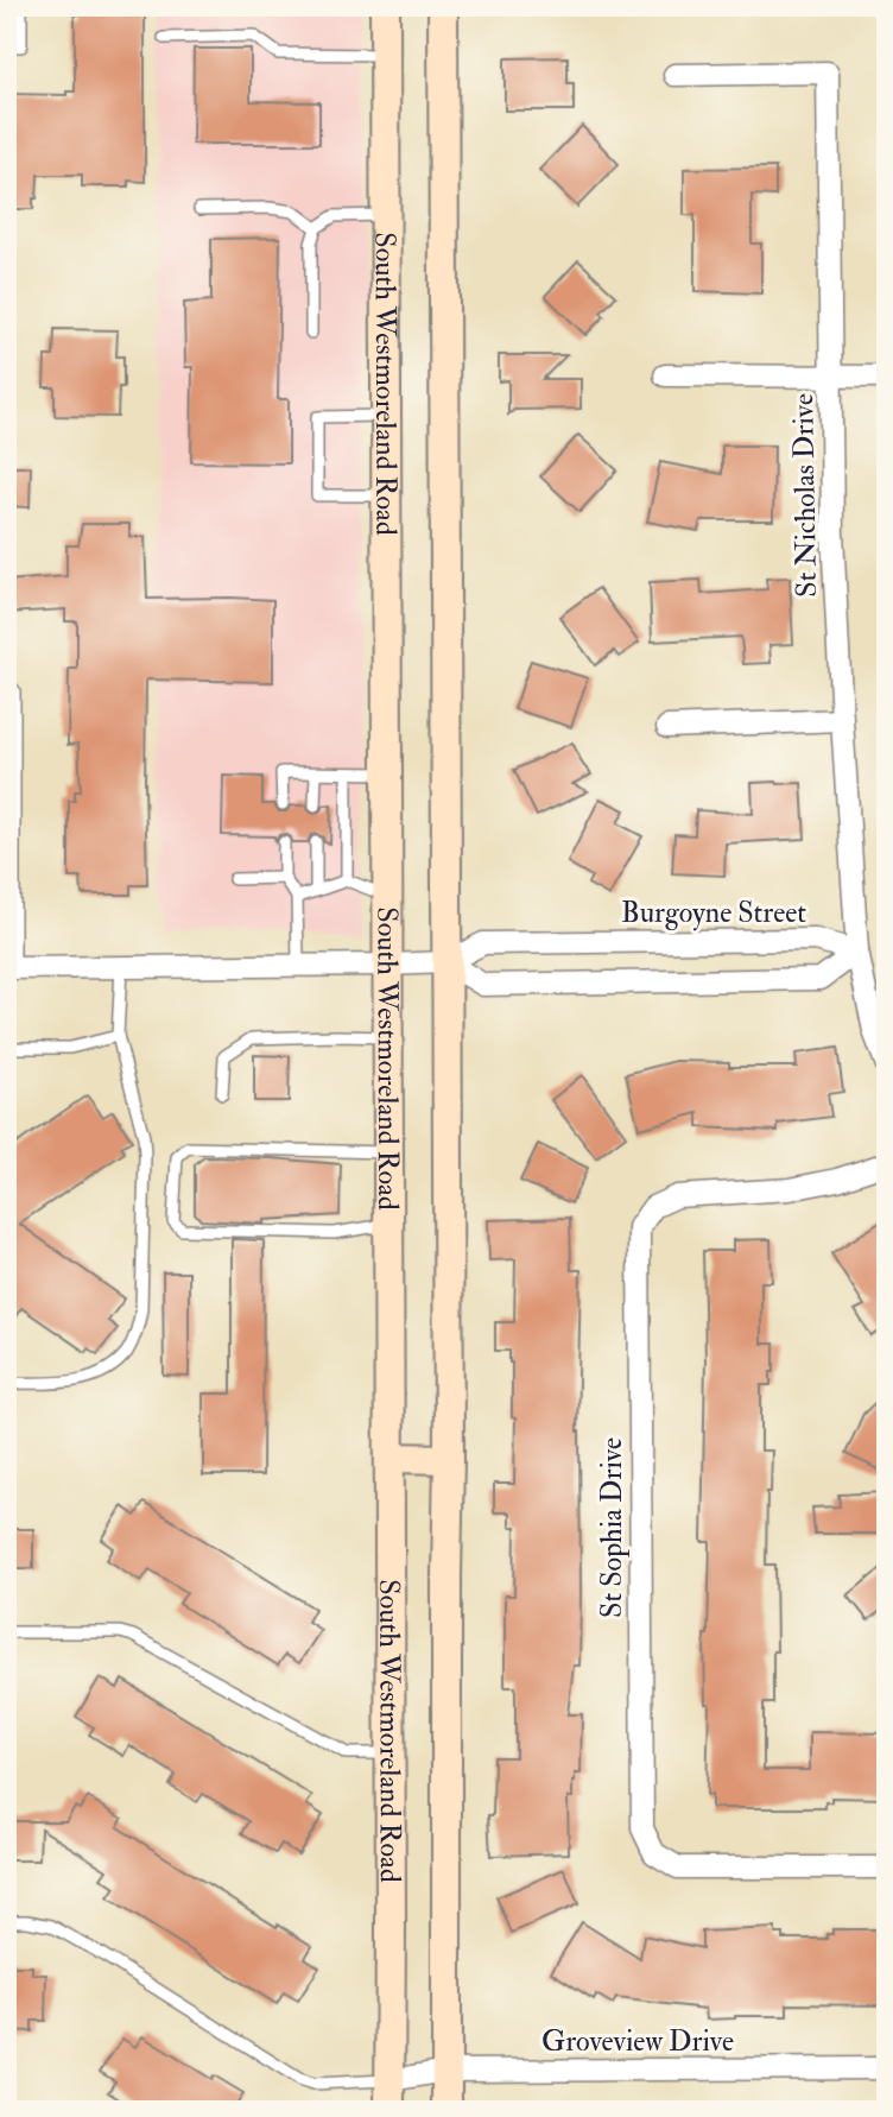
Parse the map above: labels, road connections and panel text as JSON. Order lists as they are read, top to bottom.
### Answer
{
  "streets": {
    "main road": ["South Westmoreland Road"],
    "street": [
      "St Nicholas Drive",
      "Burgoyne Street",
      "St Sophia Drive",
      "Groveview Drive"
    ]
  },
  "crossings": [
    ["South Westmoreland Road", "Burgoyne Street"],
    ["South Westmoreland Road", "Groveview Drive"],
    ["St Nicholas Drive", "Burgoyne Street"]
  ]
}
